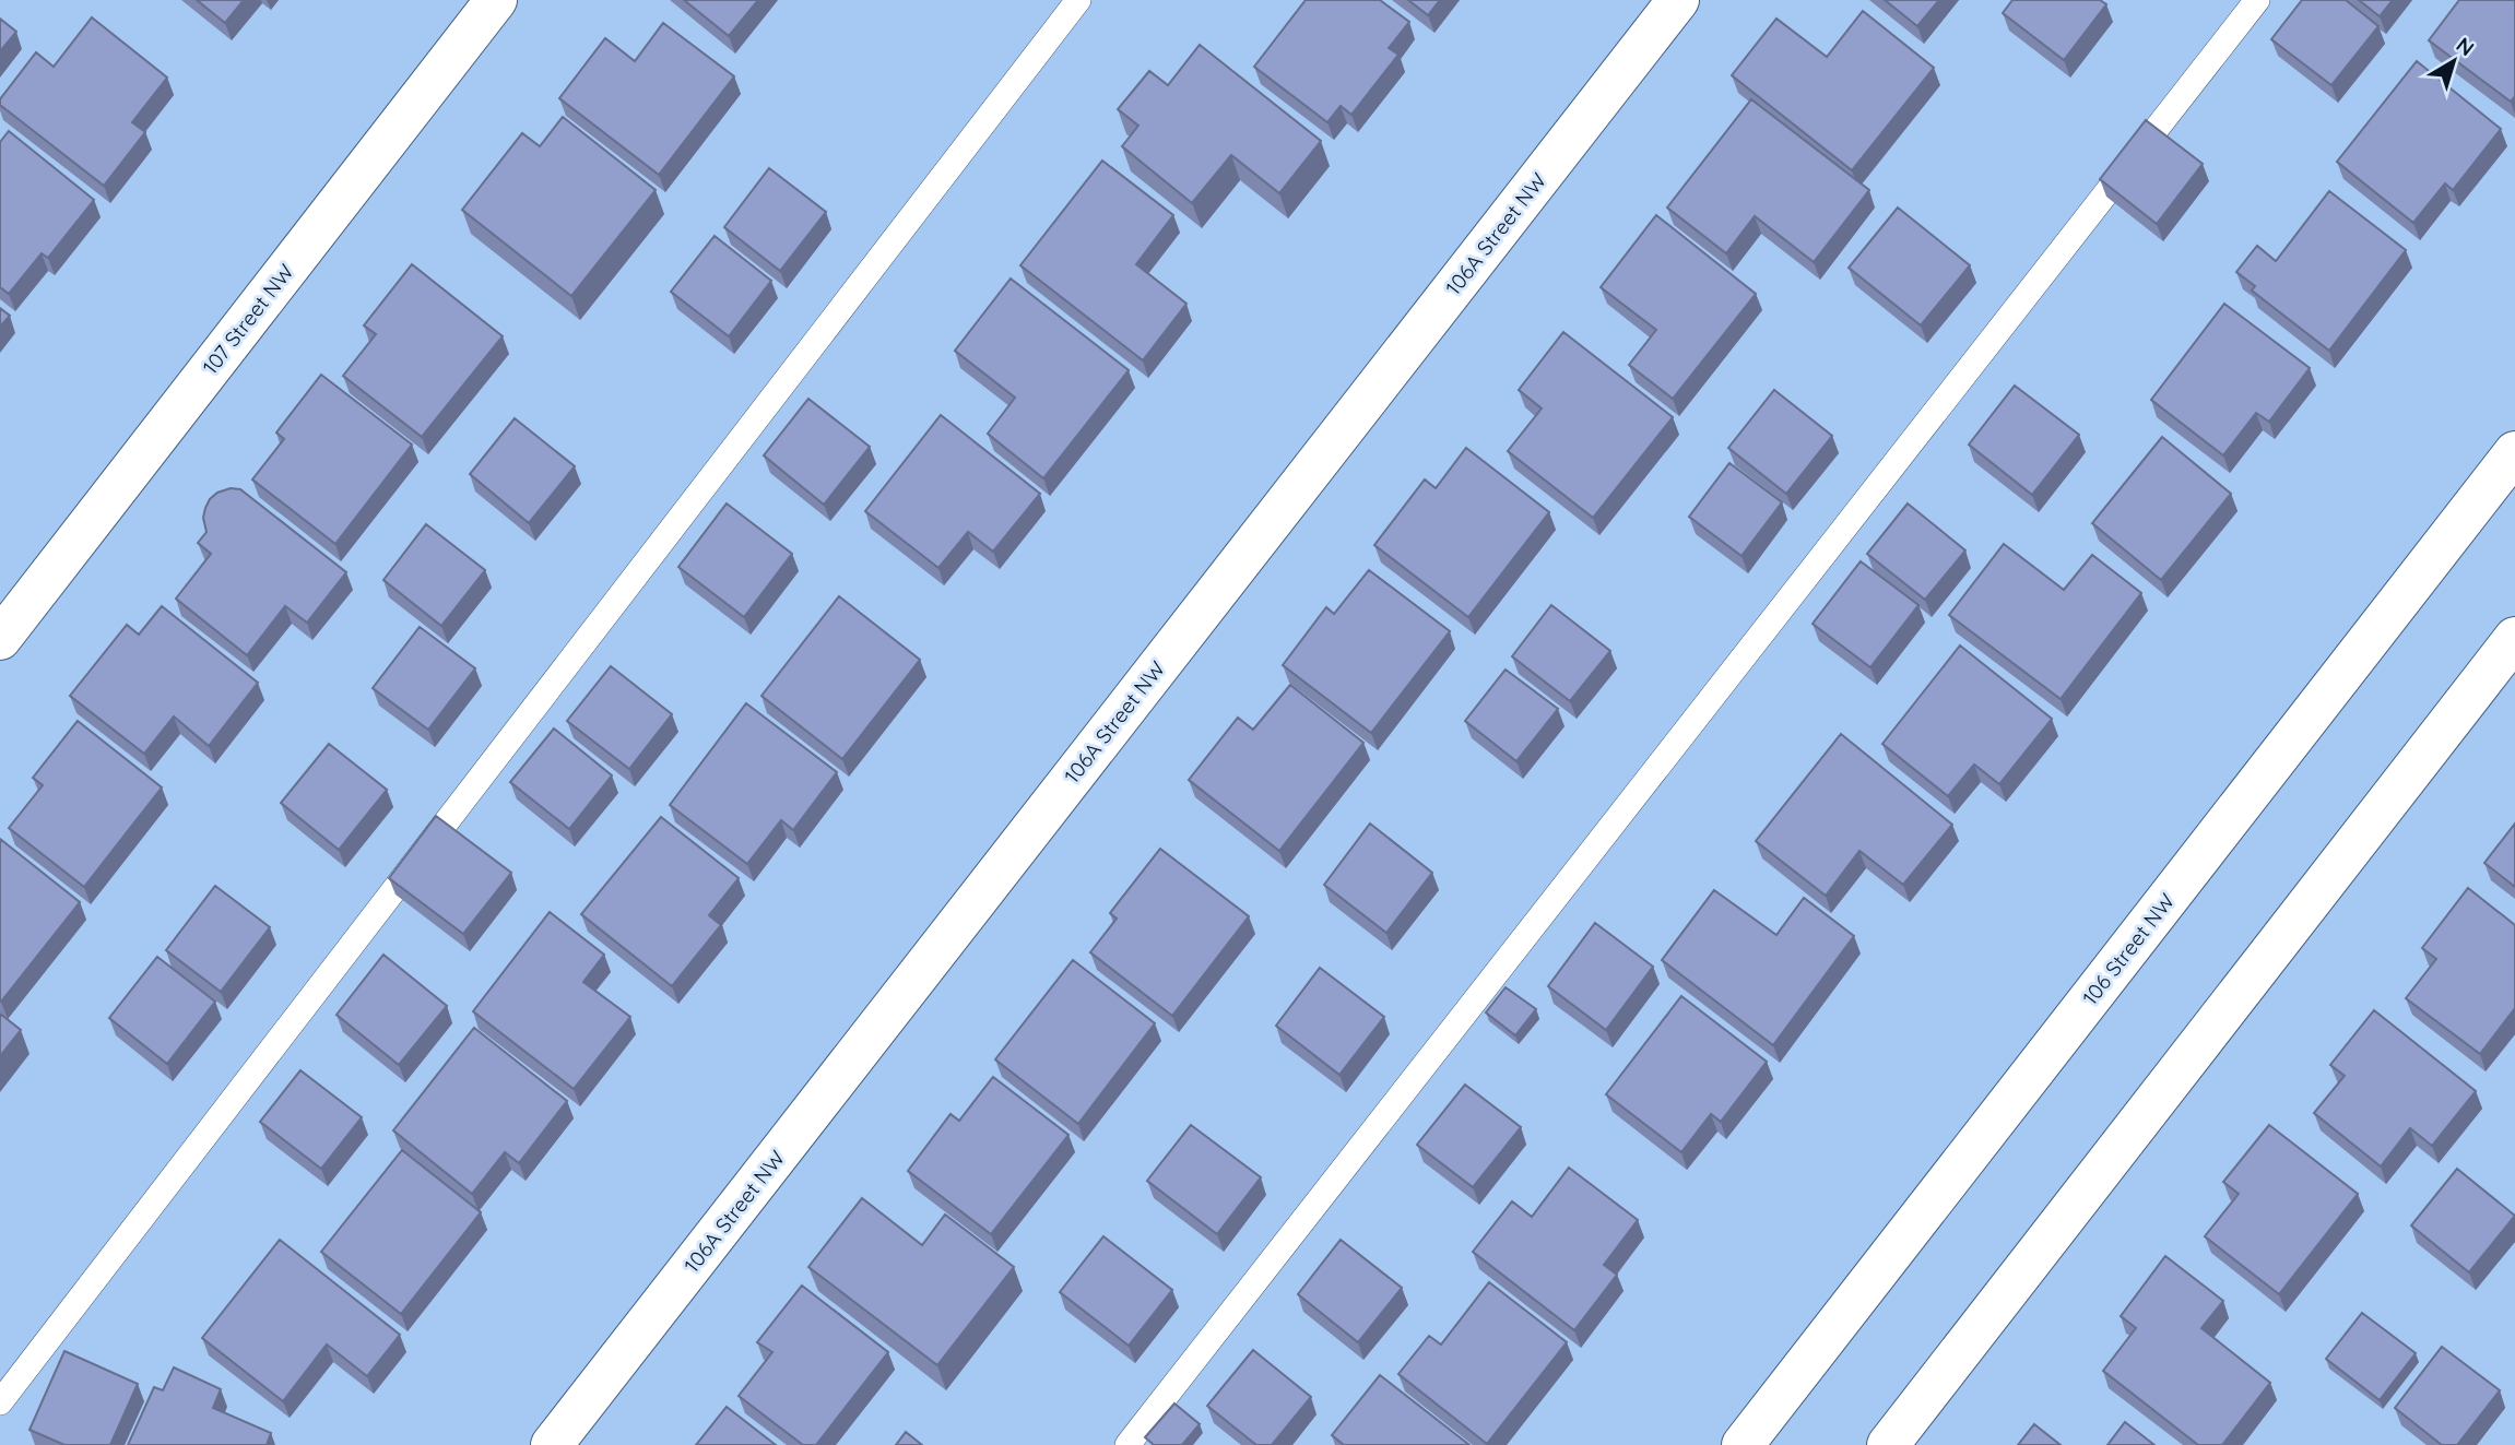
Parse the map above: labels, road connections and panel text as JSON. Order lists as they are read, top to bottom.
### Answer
{
  "streets": {
    "street": ["106A Street NW", "107 Street NW", "106 Street NW"]
  },
  "north": "top right"
}
